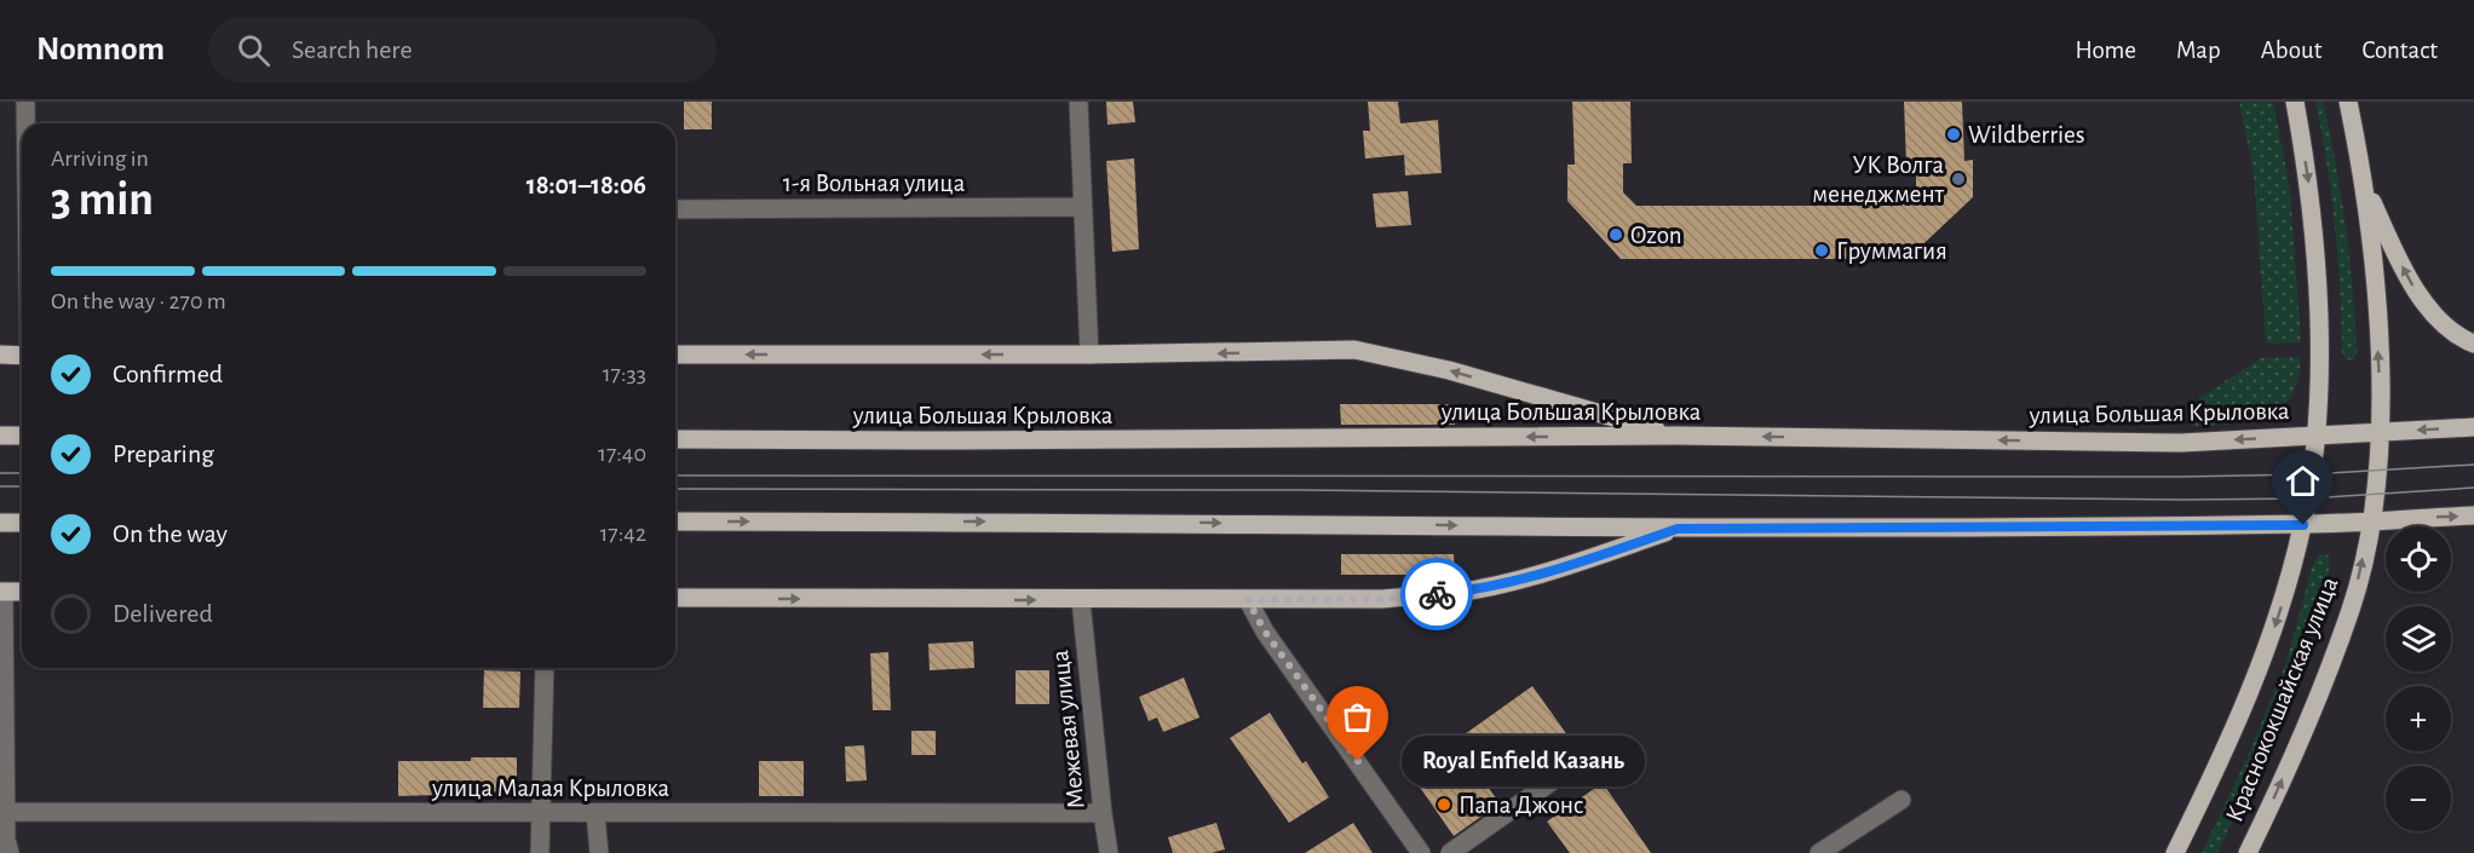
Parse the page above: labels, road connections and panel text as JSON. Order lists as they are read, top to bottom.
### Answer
{
  "streets": {
    "main road": ["улица Большая Крыловка", "Краснококшайская улица"],
    "street": ["1-я Вольная улица", "Межевая улица", "улица Малая Крыловка"]
  },
  "crossings": [
    ["улица Большая Крыловка", "Краснококшайская улица"],
    ["Межевая улица", "улица Малая Крыловка"]
  ],
  "places": [
    "Wildberries",
    "УК Волга менеджмент",
    "Ozon",
    "Груммагия",
    "Royal Enfield Казань",
    "Папа Джонс"
  ],
  "page": {
    "header": "Nomnom",
    "search": "Search here",
    "nav": [
      "Home",
      "Map",
      "About",
      "Contact"
    ],
    "heading": ["3 min", "Arriving in", "18:01–18:06"],
    "bar": "On the way · 270 m",
    "list": [
      ["Confirmed", "17:33"],
      ["Preparing", "17:40"],
      ["On the way", "17:42"],
      "Delivered"
    ],
    "map_buttons": ["+", "−"],
    "bubble": "Royal Enfield Казань"
  }
}
